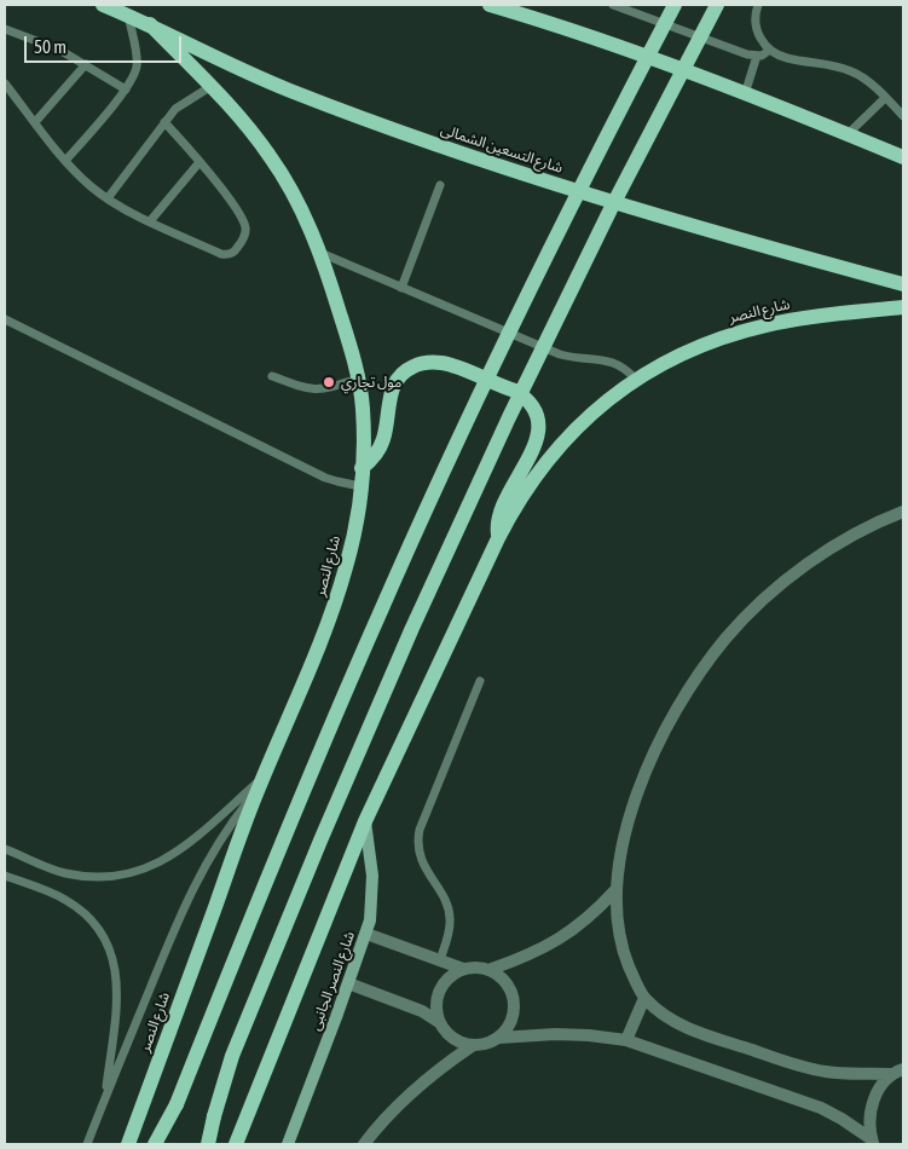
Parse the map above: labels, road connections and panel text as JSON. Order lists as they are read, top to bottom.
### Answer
{
  "streets": {
    "main road": ["شارع التسعين الشمالى", "شارع النصر"],
    "street": ["شارع النصر الجانبى"]
  },
  "crossings": [
    ["شارع التسعين الشمالى", "شارع النصر"],
    ["شارع النصر", "شارع النصر الجانبى"]
  ],
  "places": ["مول تجاري"],
  "scale_bar": "50 m"
}
